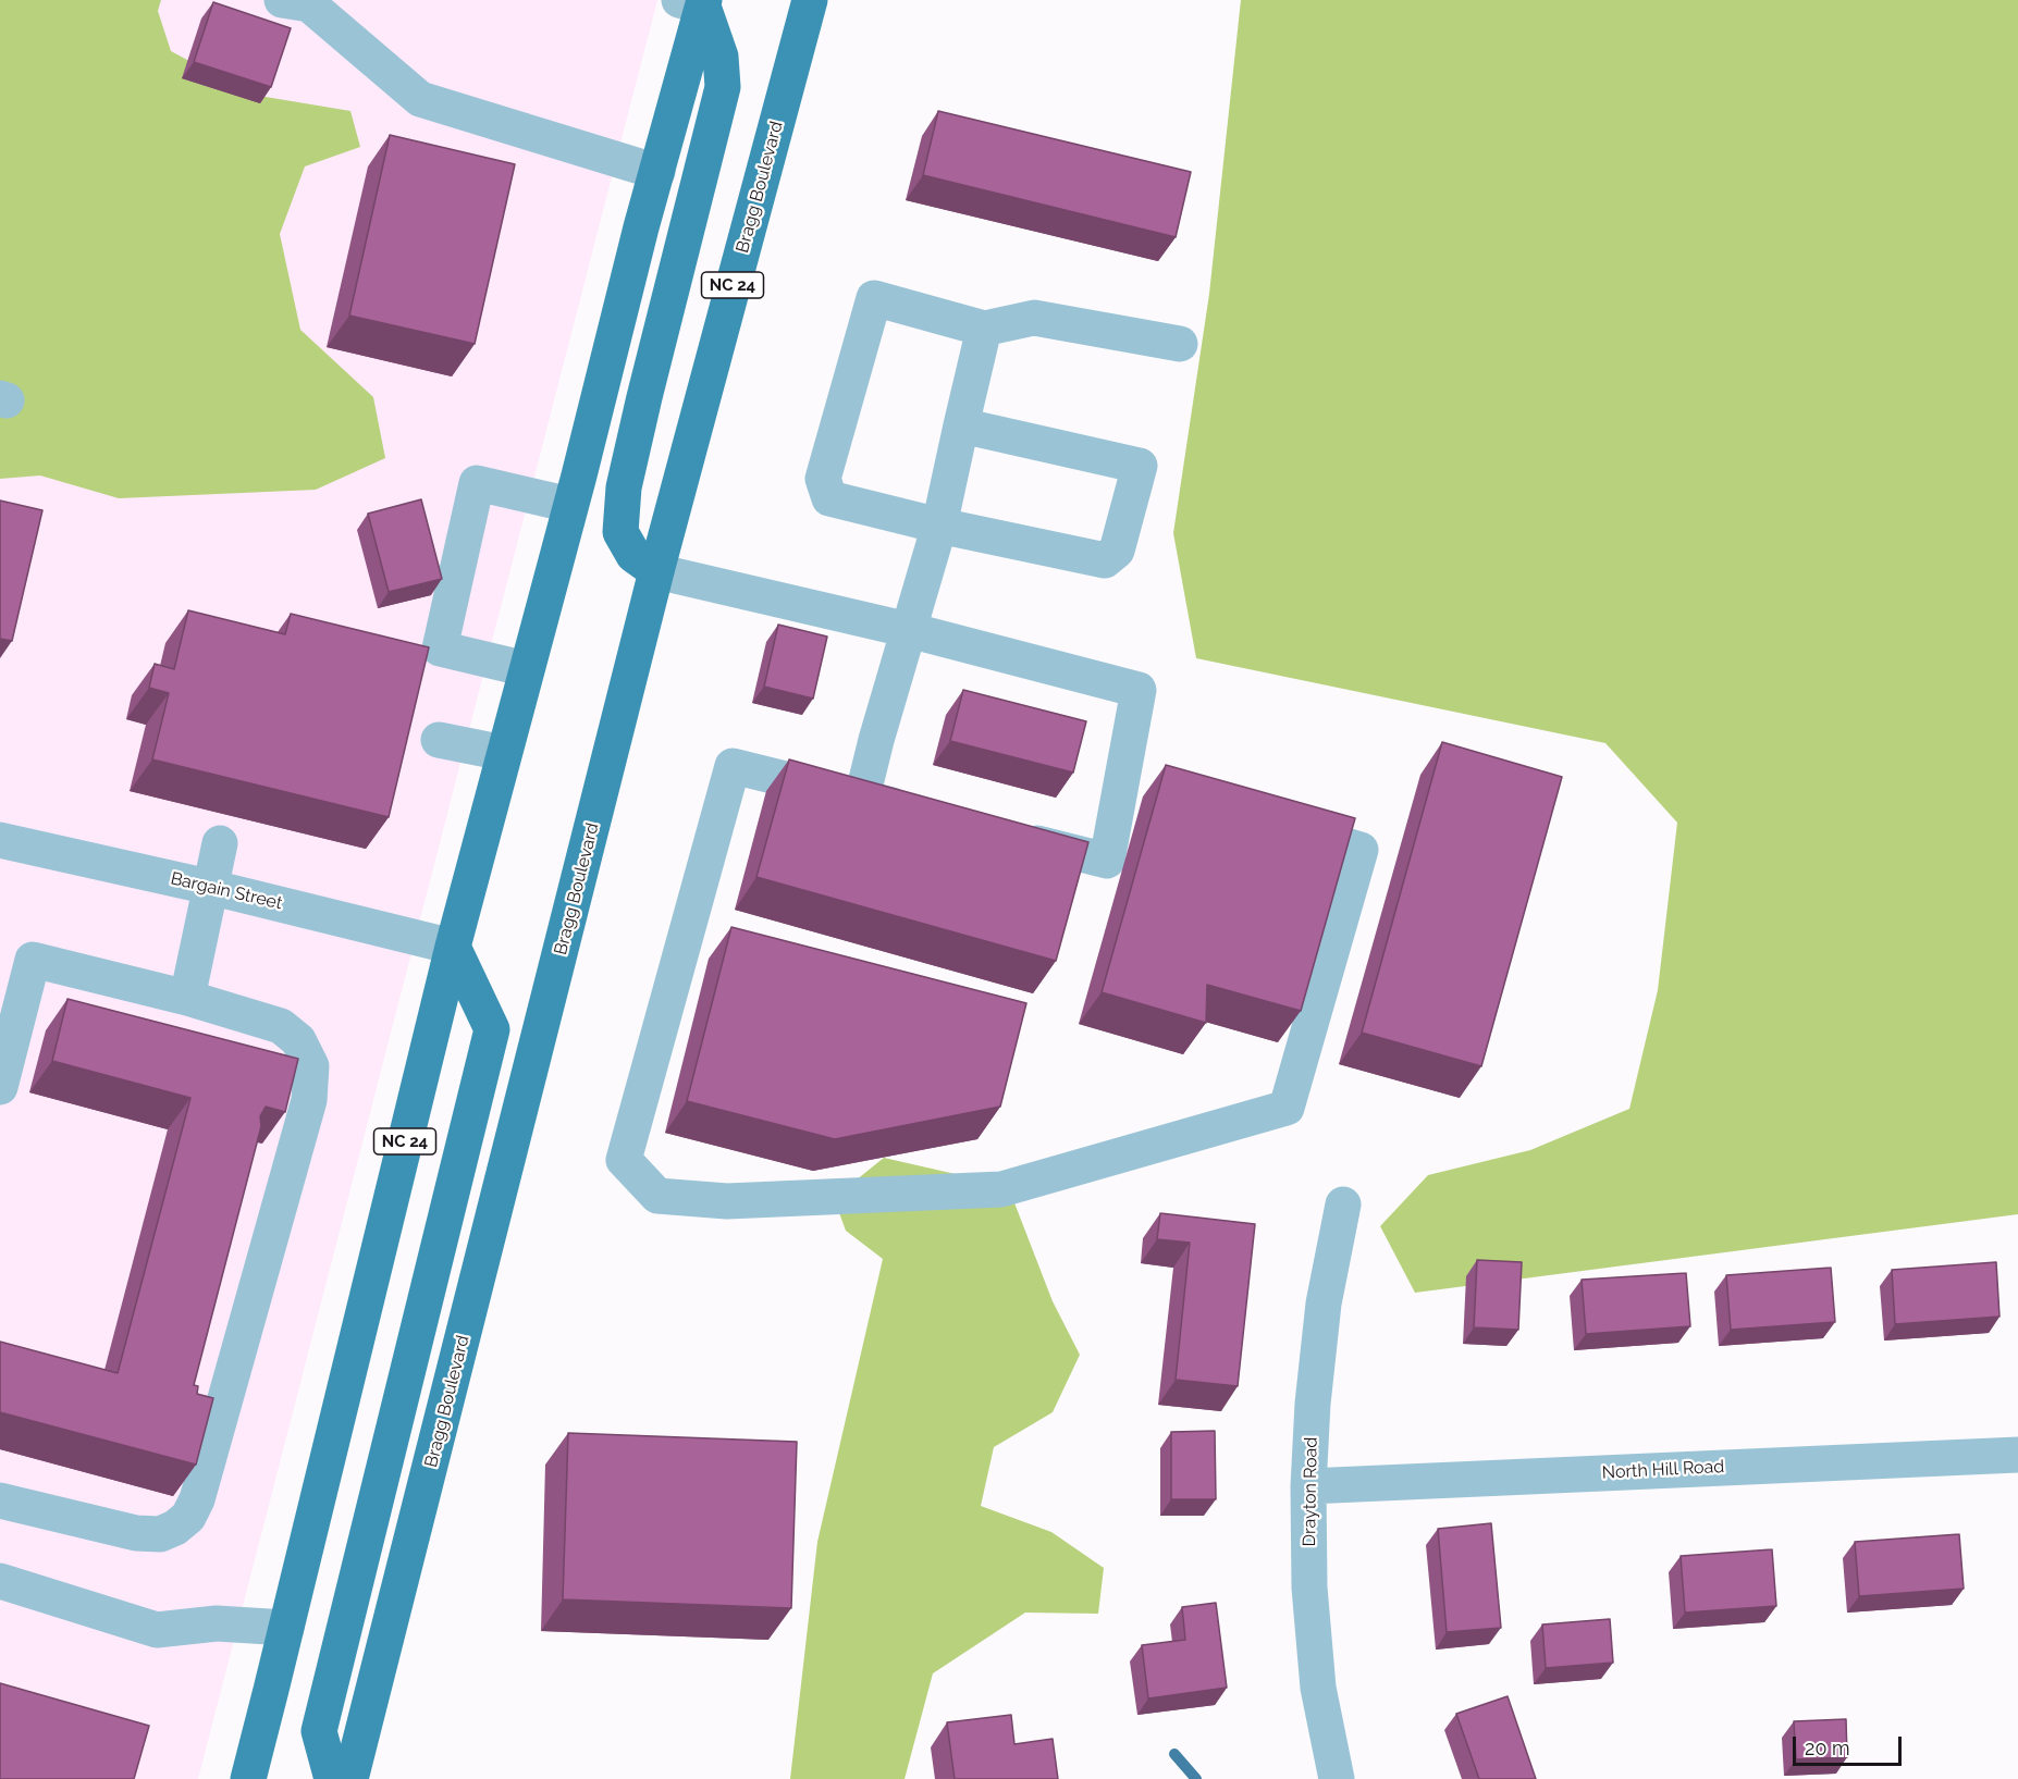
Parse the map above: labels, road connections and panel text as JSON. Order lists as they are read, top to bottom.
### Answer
{
  "streets": {
    "main road": ["Bragg Boulevard", "NC 24"],
    "street": ["Bargain Street", "North Hill Road", "Drayton Road"]
  },
  "crossings": [
    ["NC 24", "Bargain Street"],
    ["North Hill Road", "Drayton Road"]
  ],
  "scale_bar": "20 m"
}
